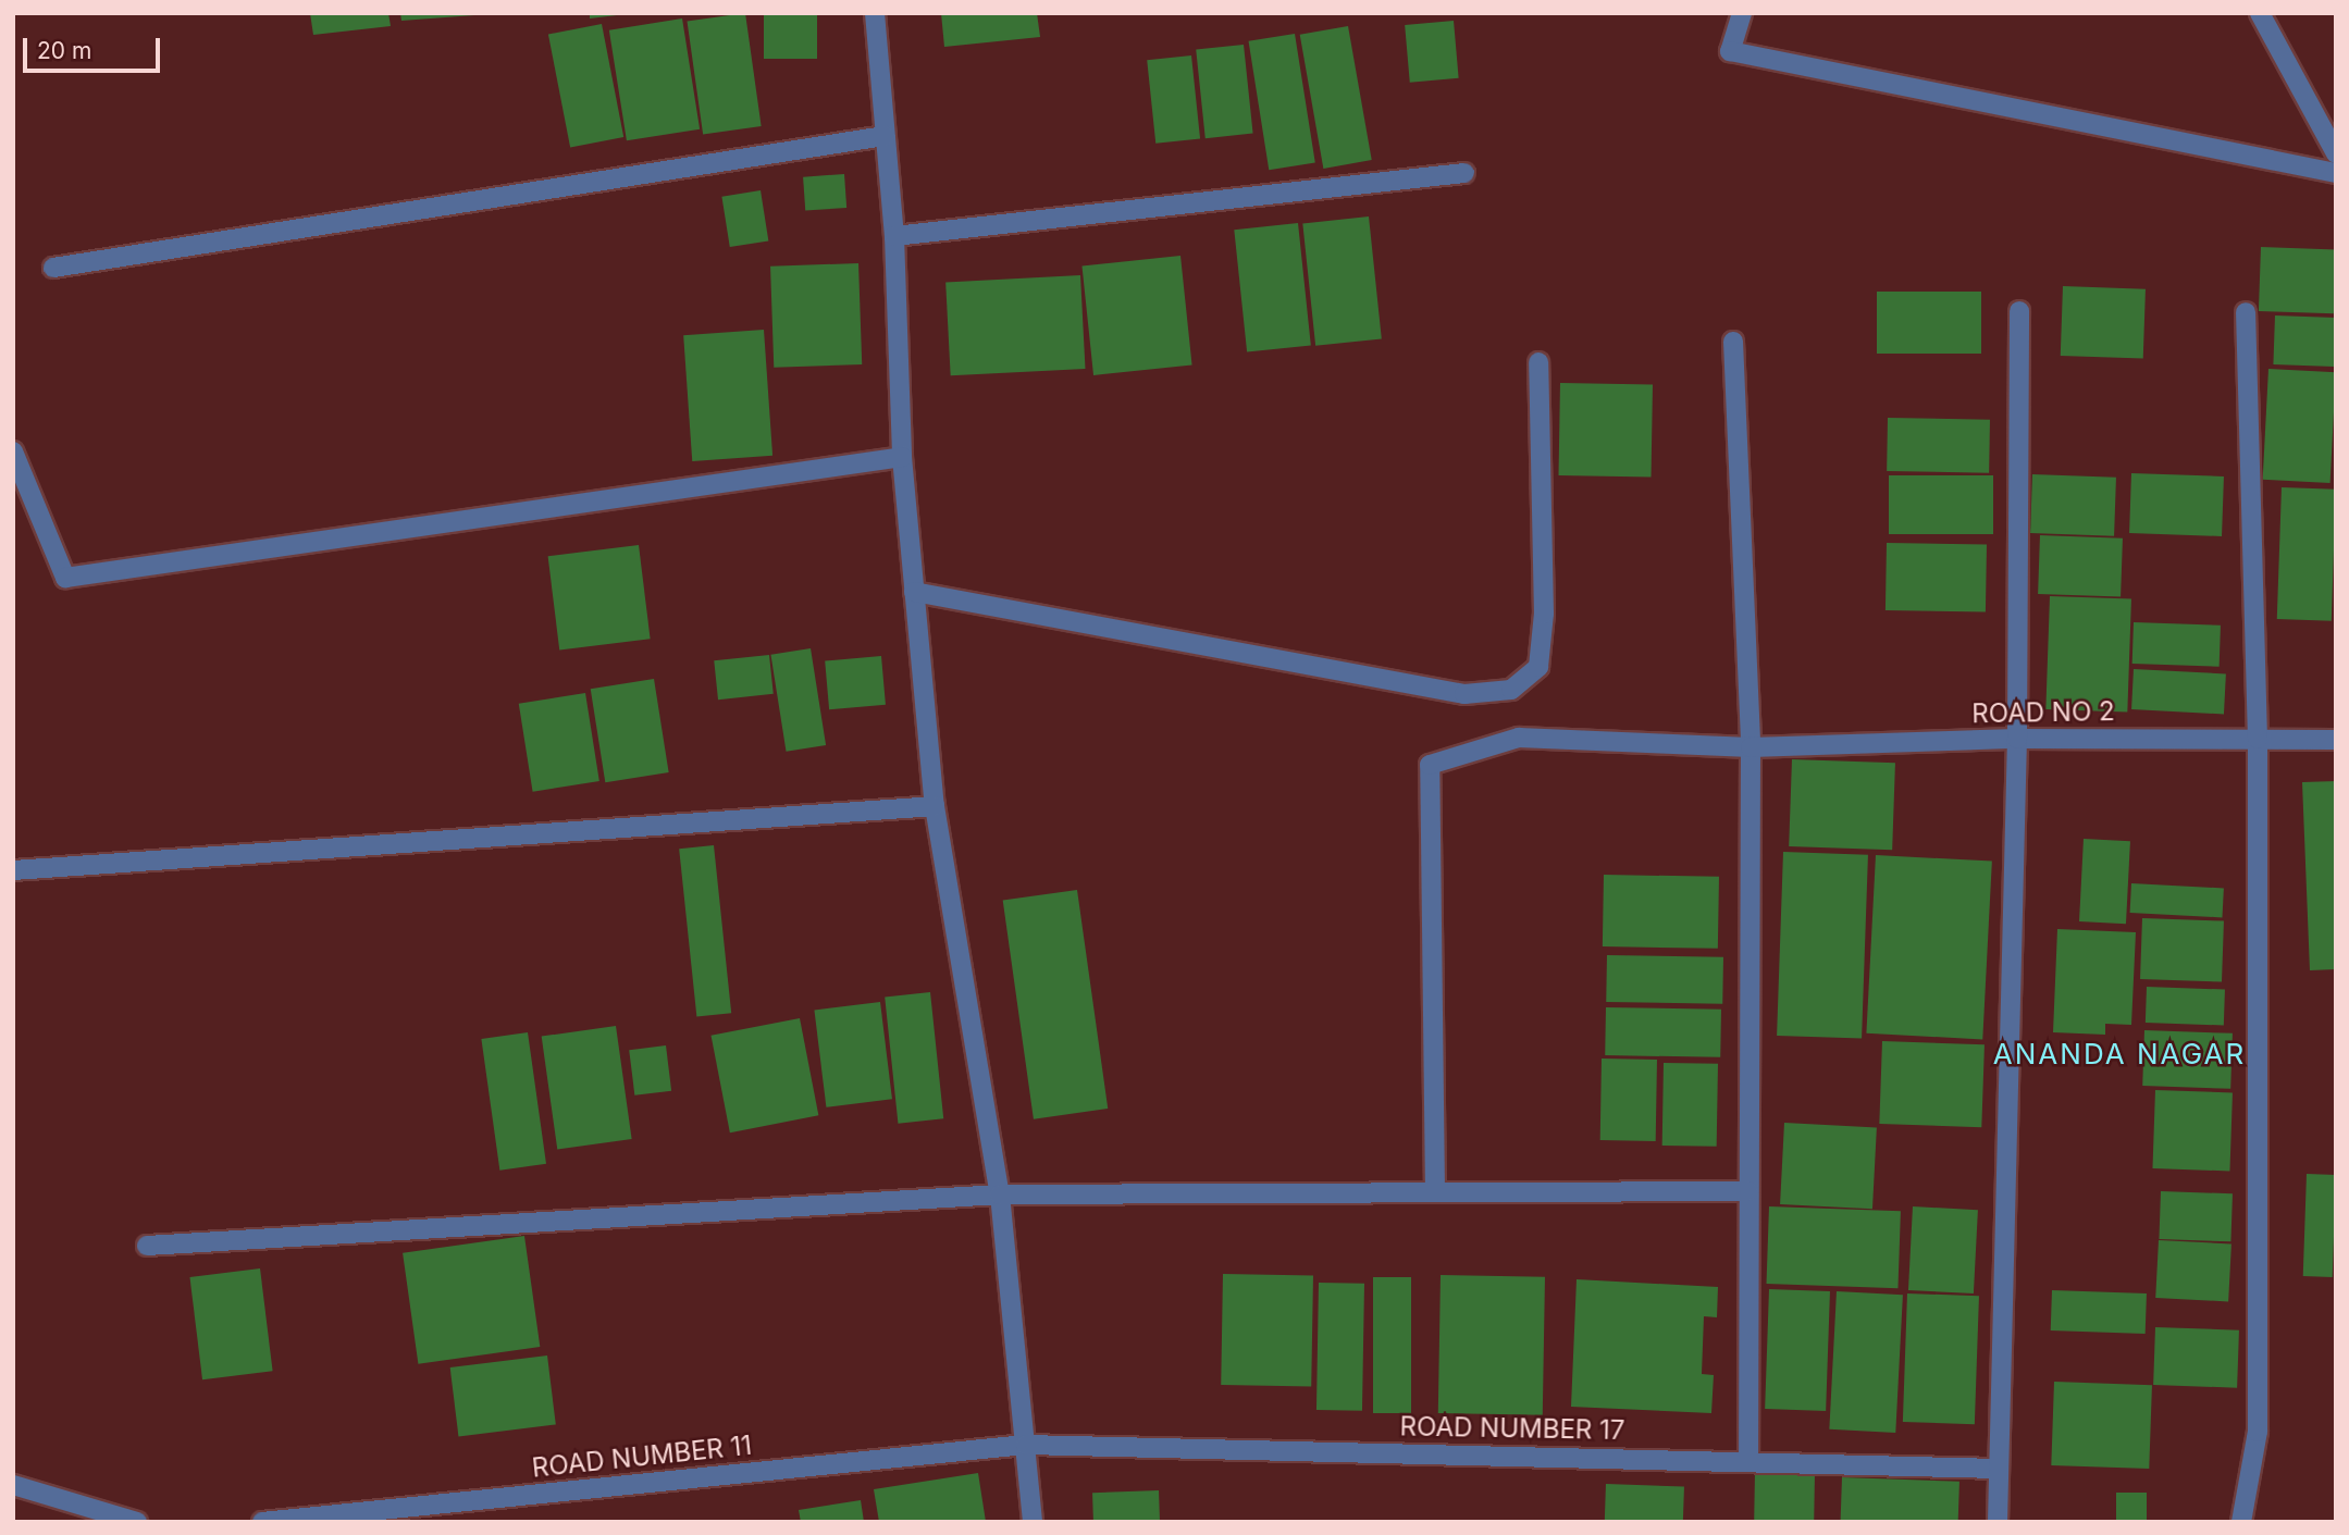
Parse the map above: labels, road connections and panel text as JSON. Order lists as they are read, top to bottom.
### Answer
{
  "streets": {
    "street": ["ROAD NO 2", "ROAD NUMBER 17", "ROAD NUMBER 11"]
  },
  "crossings": [
    ["ROAD NUMBER 17", "ROAD NUMBER 11"]
  ],
  "districts": ["ANANDA NAGAR"],
  "scale_bar": "20 m"
}
